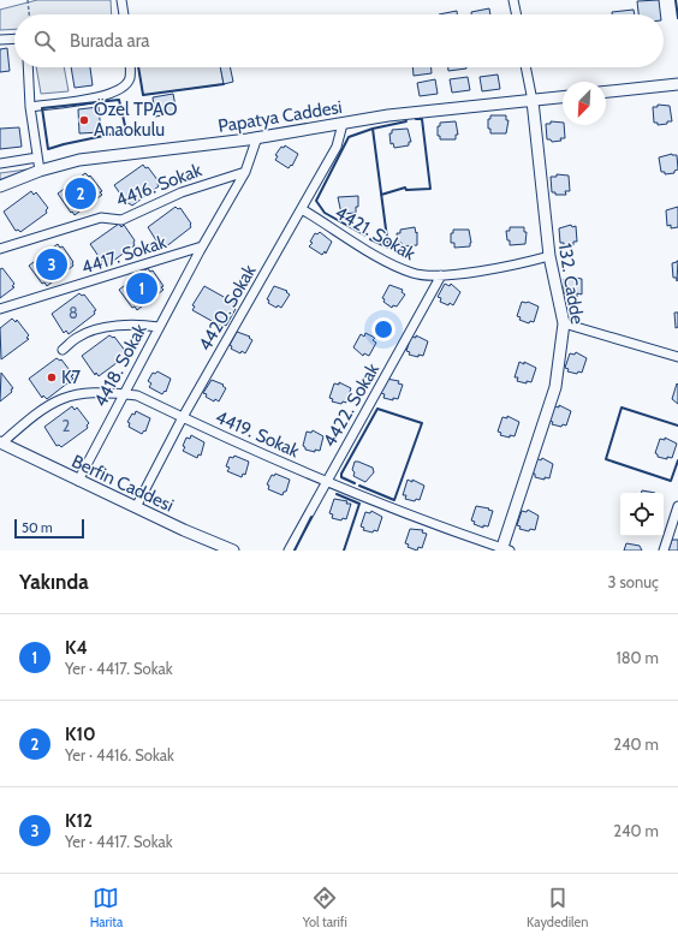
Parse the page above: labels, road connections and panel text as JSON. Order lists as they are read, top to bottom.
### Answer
{
  "streets": {
    "street": [
      "Papatya Caddesi",
      "4416. Sokak",
      "4421. Sokak",
      "4417. Sokak",
      "132. Cadde",
      "4420. Sokak",
      "4418. Sokak",
      "4422. Sokak",
      "4419. Sokak",
      "Berfin Caddesi"
    ]
  },
  "crossings": [
    ["Papatya Caddesi", "132. Cadde"],
    ["Papatya Caddesi", "4420. Sokak"],
    ["Papatya Caddesi", "4418. Sokak"],
    ["4416. Sokak", "4418. Sokak"],
    ["4421. Sokak", "132. Cadde"],
    ["4421. Sokak", "4420. Sokak"],
    ["4421. Sokak", "4422. Sokak"],
    ["4417. Sokak", "4418. Sokak"],
    ["132. Cadde", "4419. Sokak"],
    ["4420. Sokak", "4419. Sokak"],
    ["4420. Sokak", "Berfin Caddesi"],
    ["4418. Sokak", "4419. Sokak"],
    ["4418. Sokak", "Berfin Caddesi"],
    ["4422. Sokak", "4419. Sokak"],
    ["4419. Sokak", "Berfin Caddesi"]
  ],
  "places": ["Özel TPAO Anaokulu", "K7"],
  "house_numbers": ["8", "2"],
  "scale_bar": "50 m",
  "north": "bottom left",
  "page": {
    "search": "Burada ara",
    "pins": ["2", "3", "1"],
    "scale": "50 m",
    "heading": ["Yakında", "3 sonuç"],
    "list": [
      {
        "mark": "1",
        "name": "K4",
        "note": "Yer · 4417. Sokak",
        "value": "180 m"
      },
      {
        "mark": "2",
        "name": "K10",
        "note": "Yer · 4416. Sokak",
        "value": "240 m"
      },
      {
        "mark": "3",
        "name": "K12",
        "note": "Yer · 4417. Sokak",
        "value": "240 m"
      }
    ],
    "nav": ["Harita", "Yol tarifi", "Kaydedilen"]
  }
}
